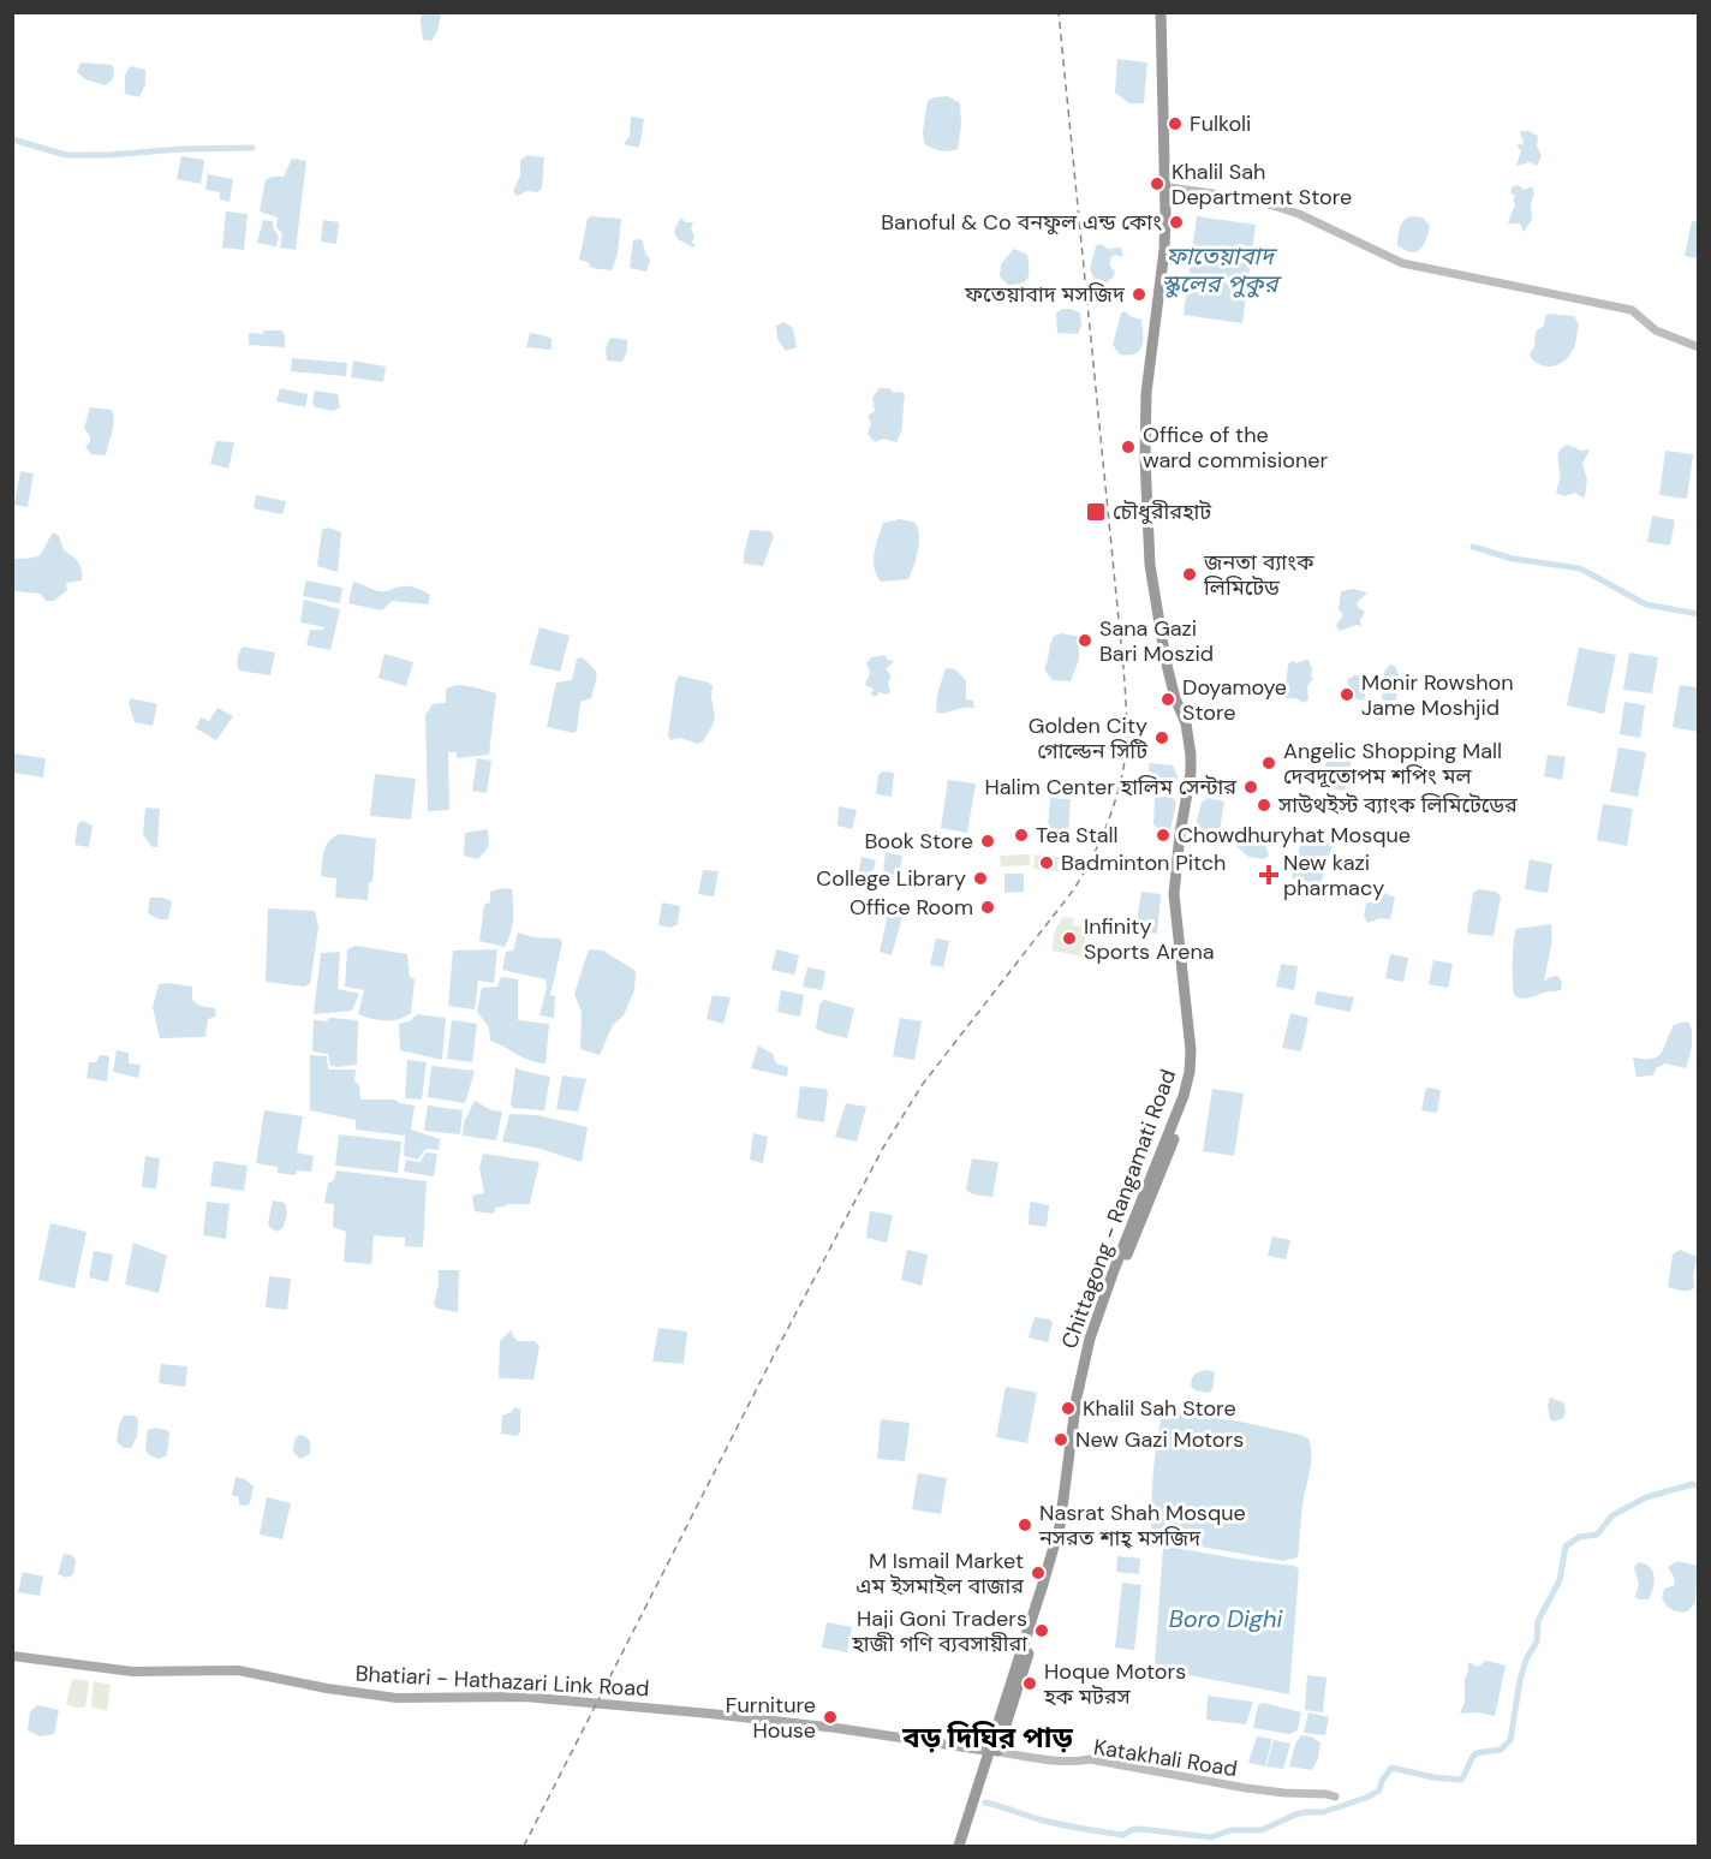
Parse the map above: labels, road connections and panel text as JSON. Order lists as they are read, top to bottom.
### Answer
{
  "streets": {
    "highway": ["Chittagong - Rangamati Road"],
    "main road": ["Bhatiari - Hathazari Link Road"],
    "street": ["Katakhali Road"]
  },
  "crossings": [
    ["Chittagong - Rangamati Road", "Bhatiari - Hathazari Link Road"],
    ["Chittagong - Rangamati Road", "Katakhali Road"],
    ["Bhatiari - Hathazari Link Road", "Katakhali Road"]
  ],
  "districts": ["বড় দিঘির পাড়"],
  "water": ["ফাতেয়াবাদ স্কুলের পুকুর", "Boro Dighi"],
  "places": {
    "other": [
      "Fulkoli",
      "Khalil Sah Department Store",
      "Banoful & Co বনফুল এন্ড কোং",
      "ফতেয়াবাদ মসজিদ",
      "Office of the ward commisioner",
      "জনতা ব্যাংক লিমিটেড",
      "Sana Gazi Bari Moszid",
      "Monir Rowshon Jame Moshjid",
      "Doyamoye Store",
      "Golden City গোল্ডেন সিটি",
      "Angelic Shopping Mall দেবদূতোপম শপিং মল",
      "Halim Center হালিম সেন্টার",
      "সাউথইস্ট ব্যাংক লিমিটেডের",
      "Tea Stall",
      "Chowdhuryhat Mosque",
      "Book Store",
      "Badminton Pitch",
      "College Library",
      "Office Room",
      "Infinity Sports Arena",
      "Khalil Sah Store",
      "New Gazi Motors",
      "Nasrat Shah Mosque নসরত শাহ্‌ মসজিদ",
      "M Ismail Market এম ইসমাইল বাজার",
      "Haji Goni Traders হাজী গণি ব্যবসায়ীরা",
      "Hoque Motors হক মটরস",
      "Furniture House"
    ],
    "transit": ["চৌধুরীরহাট"],
    "health": ["New kazi pharmacy"]
  }
}
